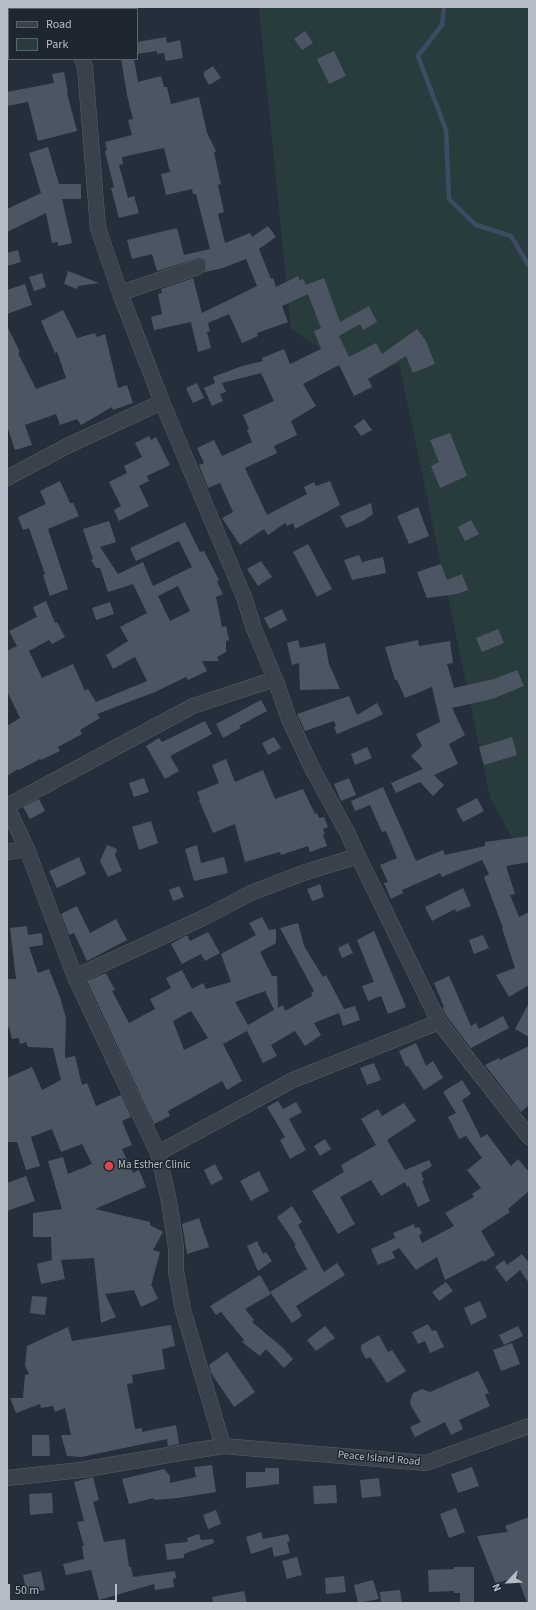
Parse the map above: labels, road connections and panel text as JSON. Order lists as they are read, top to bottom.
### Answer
{
  "streets": {
    "street": ["Peace Island Road"]
  },
  "places": ["Ma Esther Clinic"],
  "legend": ["Road", "Park"],
  "scale_bar": "50 m",
  "north": "bottom left"
}
